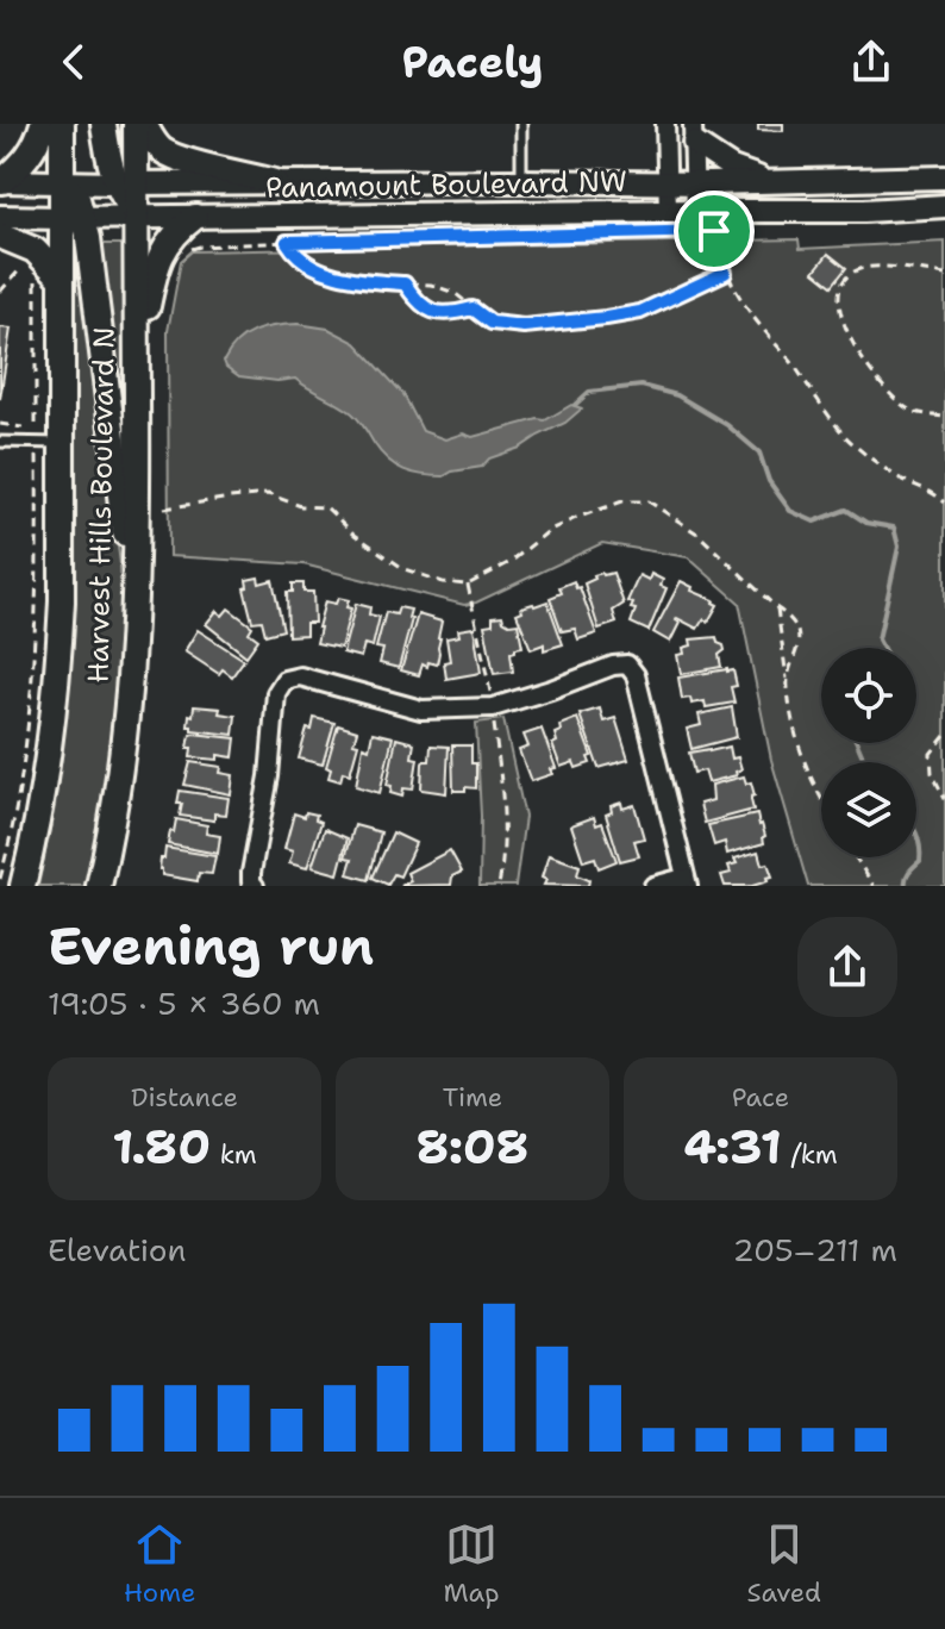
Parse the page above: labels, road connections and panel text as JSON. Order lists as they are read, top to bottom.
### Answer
{
  "streets": {
    "main road": ["Harvest Hills Boulevard N"],
    "street": ["Panamount Boulevard NW"]
  },
  "crossings": [
    ["Panamount Boulevard NW", "Harvest Hills Boulevard N"]
  ],
  "page": {
    "header": "Pacely",
    "heading": ["Evening run", "19:05 · 5 × 360 m"],
    "stats": [
      ["Distance", "1.80 km"],
      ["Time", "8:08"],
      ["Pace", "4:31 /km"]
    ],
    "chart": ["Elevation", "205–211 m"],
    "tabs": ["Home", "Map", "Saved"]
  }
}
